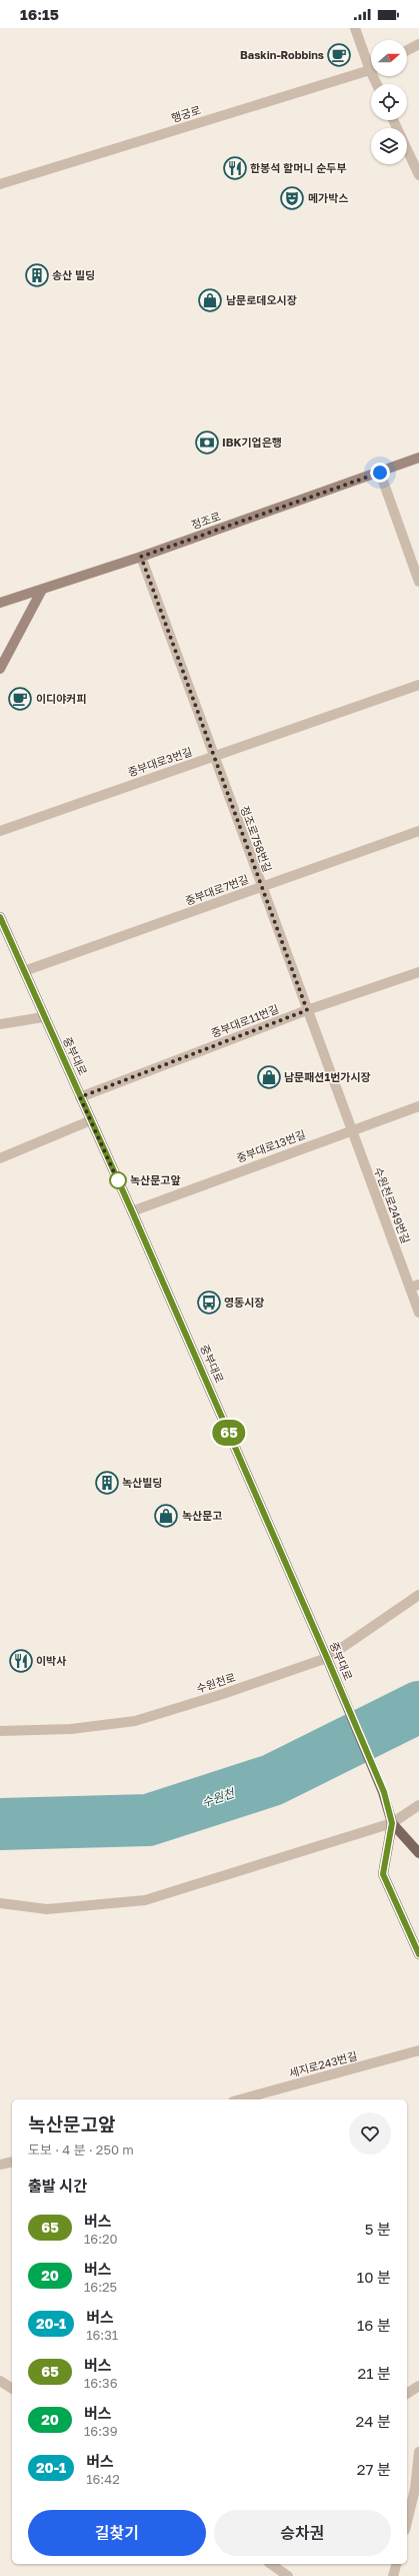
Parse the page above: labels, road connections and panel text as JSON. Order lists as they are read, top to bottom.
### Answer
{
  "streets": {
    "main road": ["중부대로"],
    "street": [
      "행궁로",
      "정조로",
      "중부대로3번길",
      "정조로758번길",
      "중부대로7번길",
      "중부대로11번길",
      "중부대로13번길",
      "수원천로249번길",
      "수원천로",
      "세지로243번길"
    ]
  },
  "crossings": [
    ["정조로", "정조로758번길"],
    ["중부대로3번길", "정조로758번길"],
    ["정조로758번길", "중부대로7번길"],
    ["정조로758번길", "중부대로11번길"],
    ["정조로758번길", "중부대로13번길"],
    ["정조로758번길", "수원천로249번길"],
    ["중부대로7번길", "중부대로"],
    ["중부대로11번길", "중부대로"],
    ["중부대로", "중부대로13번길"],
    ["중부대로", "수원천로"],
    ["중부대로13번길", "수원천로249번길"]
  ],
  "water": ["수원천"],
  "places": {
    "cafe": ["Baskin-Robbins", "이디야커피"],
    "restaurant": ["한봉석 할머니 순두부", "이박사"],
    "theatre": ["메가박스"],
    "building": ["송산 빌딩", "녹산빌딩"],
    "shop": ["남문로데오시장", "남문패션1번가시장", "녹산문고"],
    "bank": ["IBK기업은행"],
    "other": ["녹산문고앞"],
    "bus stop": ["영동시장"]
  },
  "lines": ["bus line 65"],
  "north": "right",
  "page": {
    "status": "16:15",
    "on_map": "65",
    "heading": [
      ["녹산문고앞", "도보 · 4 분 · 250 m"],
      "출발 시간"
    ],
    "list": [
      {
        "mark": "65",
        "name": "버스",
        "note": "16:20",
        "value": "5 분"
      },
      {
        "mark": "20",
        "name": "버스",
        "note": "16:25",
        "value": "10 분"
      },
      {
        "mark": "20-1",
        "name": "버스",
        "note": "16:31",
        "value": "16 분"
      },
      {
        "mark": "65",
        "name": "버스",
        "note": "16:36",
        "value": "21 분"
      },
      {
        "mark": "20",
        "name": "버스",
        "note": "16:39",
        "value": "24 분"
      },
      {
        "mark": "20-1",
        "name": "버스",
        "note": "16:42",
        "value": "27 분"
      }
    ],
    "buttons": ["길찾기", "승차권"]
  }
}
